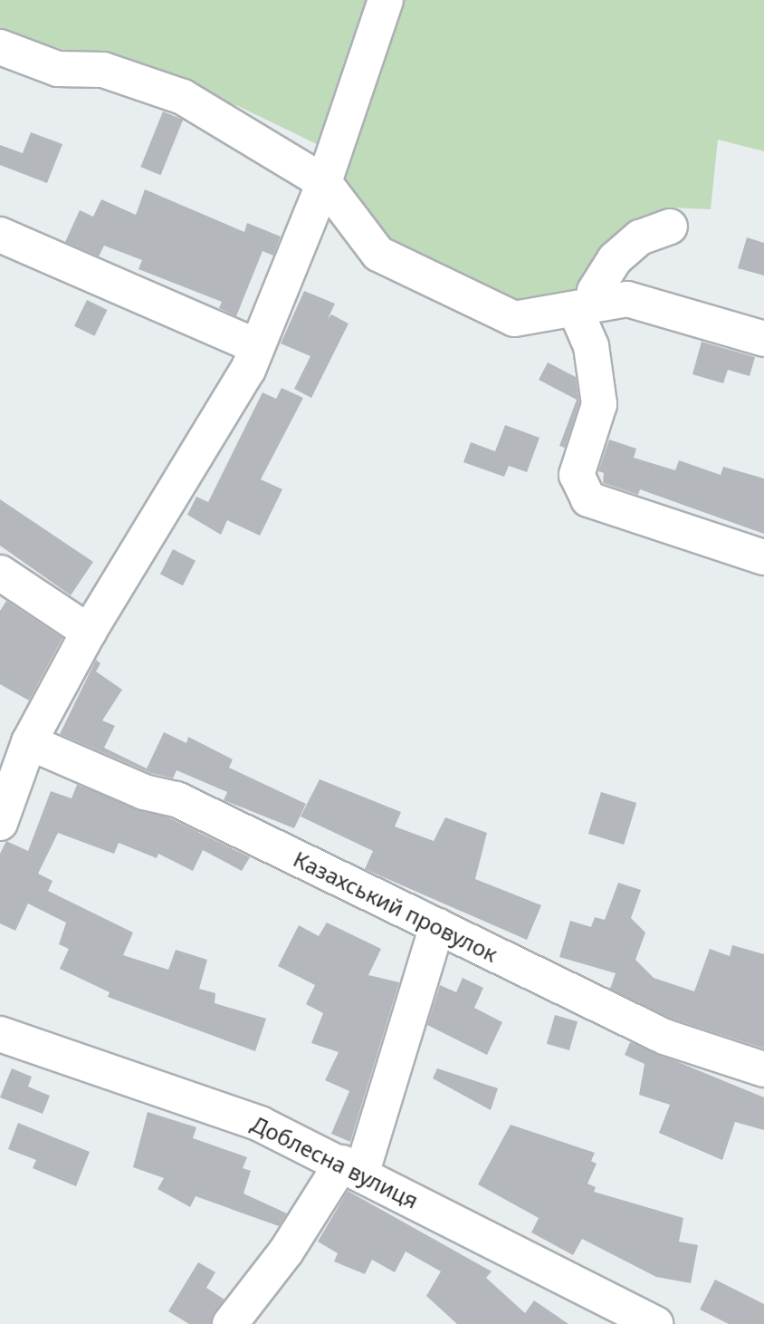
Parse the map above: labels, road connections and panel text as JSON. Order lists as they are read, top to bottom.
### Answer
{
  "streets": {
    "street": ["Казахський провулок", "Доблесна вулиця"]
  }
}
